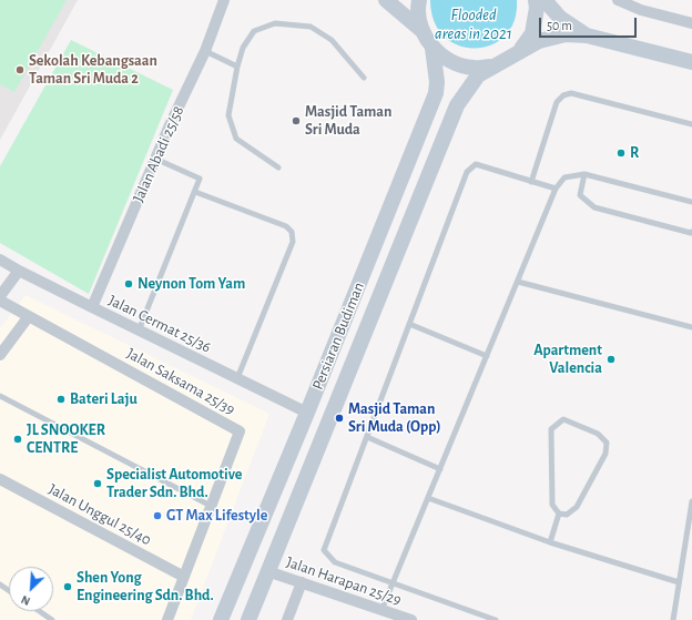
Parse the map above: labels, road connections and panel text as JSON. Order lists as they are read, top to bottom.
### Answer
{
  "streets": {
    "main road": ["Persiaran Budiman"],
    "street": [
      "Jalan Abadi 25/58",
      "Jalan Cermat 25/36",
      "Jalan Saksama 25/39",
      "Jalan Unggul 25/40",
      "Jalan Harapan 25/29"
    ]
  },
  "crossings": [
    ["Jalan Abadi 25/58", "Jalan Cermat 25/36"],
    ["Jalan Cermat 25/36", "Persiaran Budiman"],
    ["Persiaran Budiman", "Jalan Harapan 25/29"],
    ["Jalan Saksama 25/39", "Jalan Unggul 25/40"]
  ],
  "water": ["Flooded areas in 2021"],
  "places": [
    "Sekolah Kebangsaan Taman Sri Muda 2",
    "Masjid Taman Sri Muda",
    "R",
    "Neynon Tom Yam",
    "Apartment Valencia",
    "Bateri Laju",
    "Masjid Taman Sri Muda (Opp)",
    "JL SNOOKER CENTRE",
    "Specialist Automotive Trader Sdn. Bhd.",
    "GT Max Lifestyle",
    "Shen Yong Engineering Sdn. Bhd."
  ],
  "scale_bar": "50 m",
  "north": "bottom left"
}
